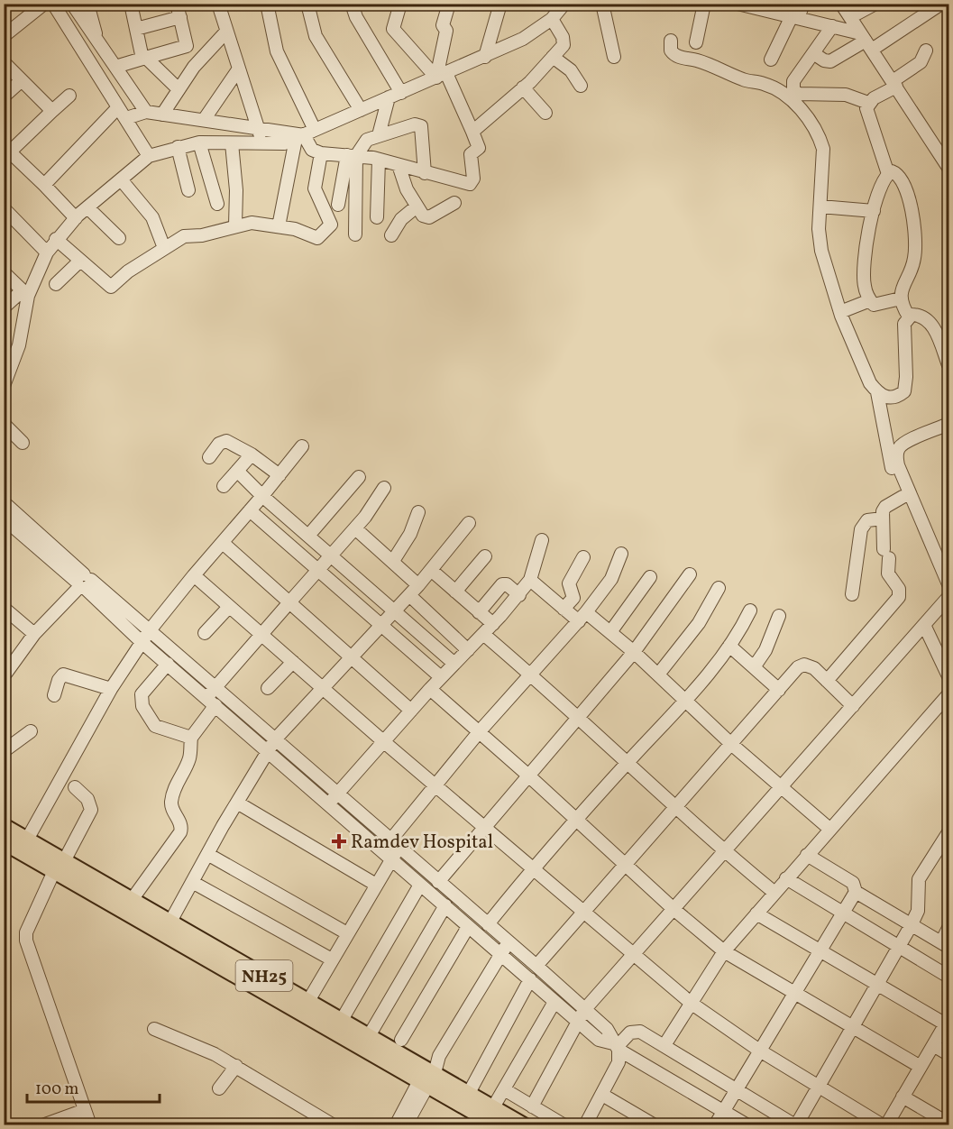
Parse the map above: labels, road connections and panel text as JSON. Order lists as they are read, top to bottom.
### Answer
{
  "streets": {
    "main road": ["NH25"]
  },
  "places": {
    "health": ["Ramdev Hospital"]
  },
  "scale_bar": "100 m"
}
